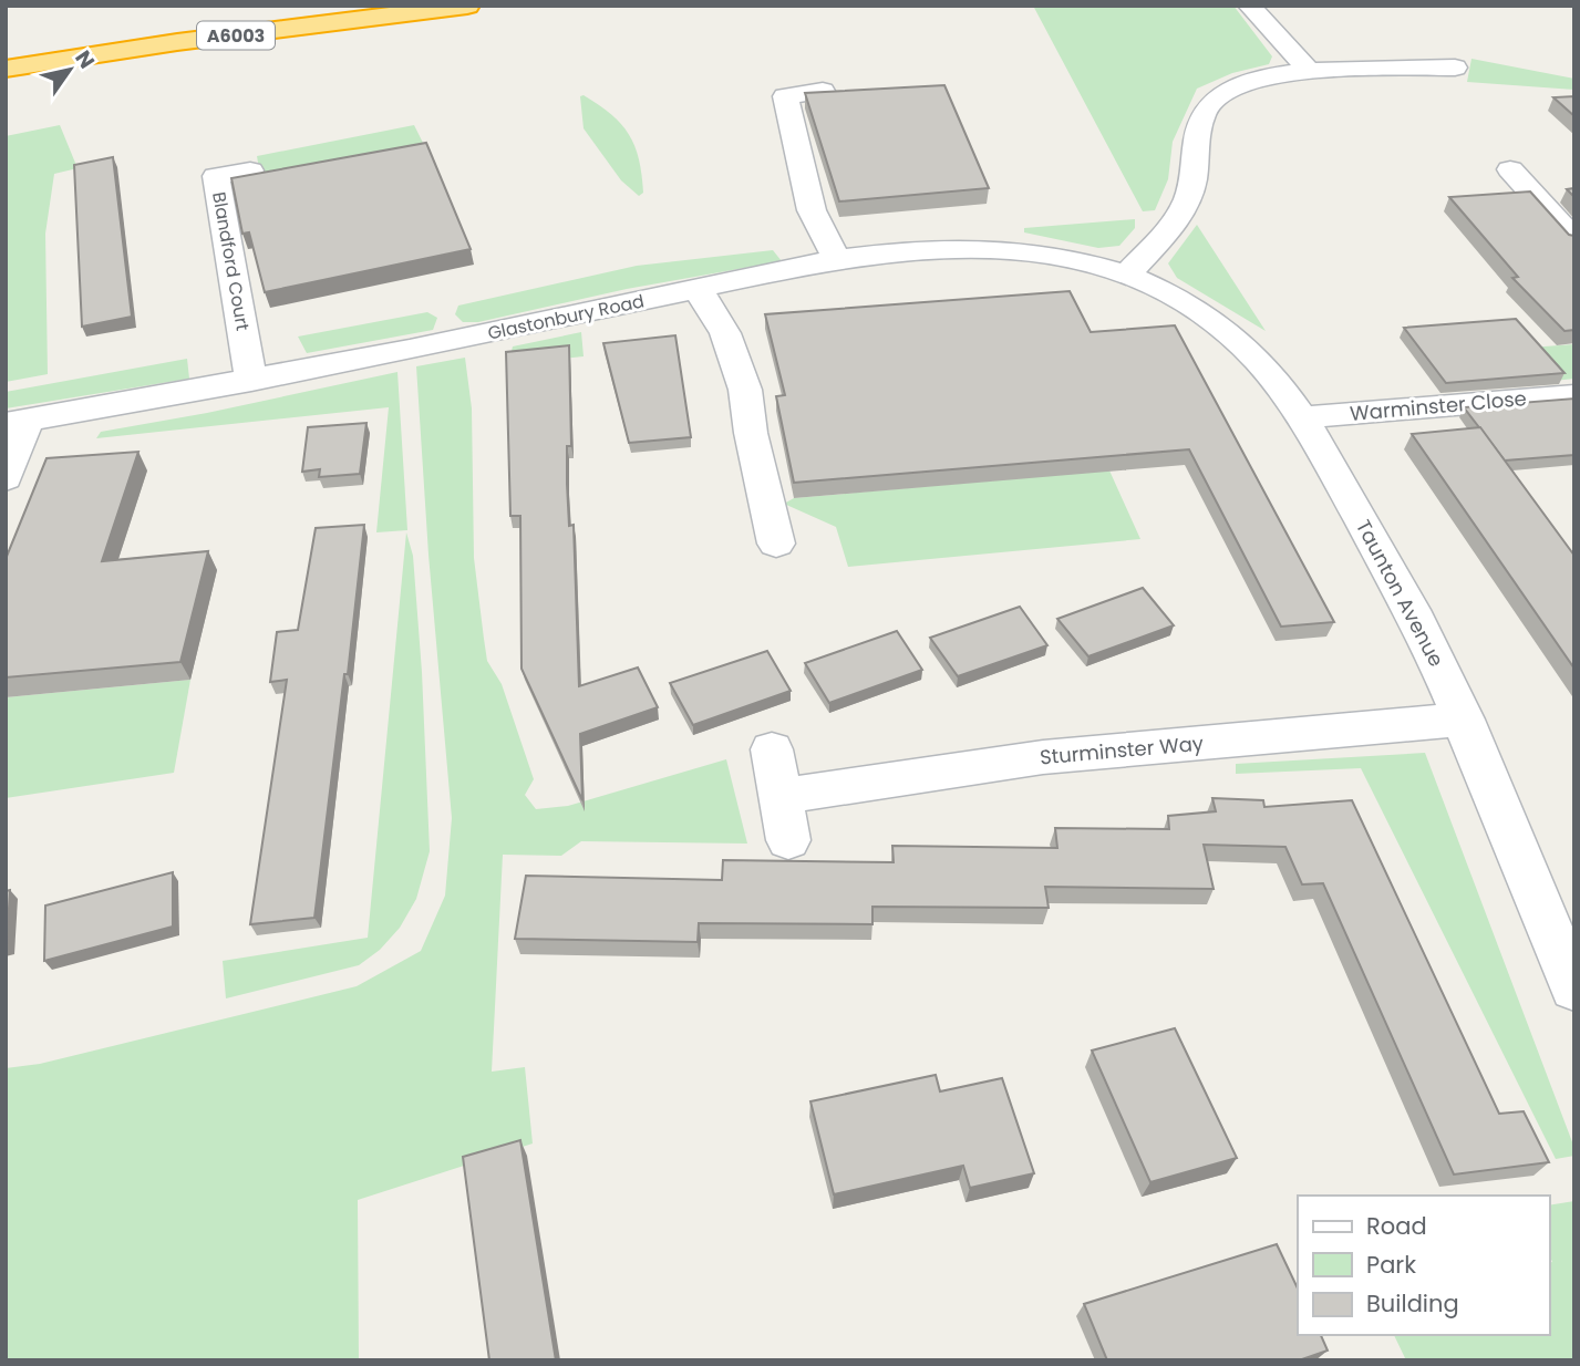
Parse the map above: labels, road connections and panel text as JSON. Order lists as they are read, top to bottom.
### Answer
{
  "streets": {
    "highway": ["A6003"],
    "street": [
      "Blandford Court",
      "Glastonbury Road",
      "Warminster Close",
      "Taunton Avenue",
      "Sturminster Way"
    ]
  },
  "crossings": [
    ["Blandford Court", "Glastonbury Road"],
    ["Glastonbury Road", "Taunton Avenue"],
    ["Warminster Close", "Taunton Avenue"],
    ["Taunton Avenue", "Sturminster Way"]
  ],
  "legend": ["Road", "Park", "Building"],
  "north": "top right"
}
